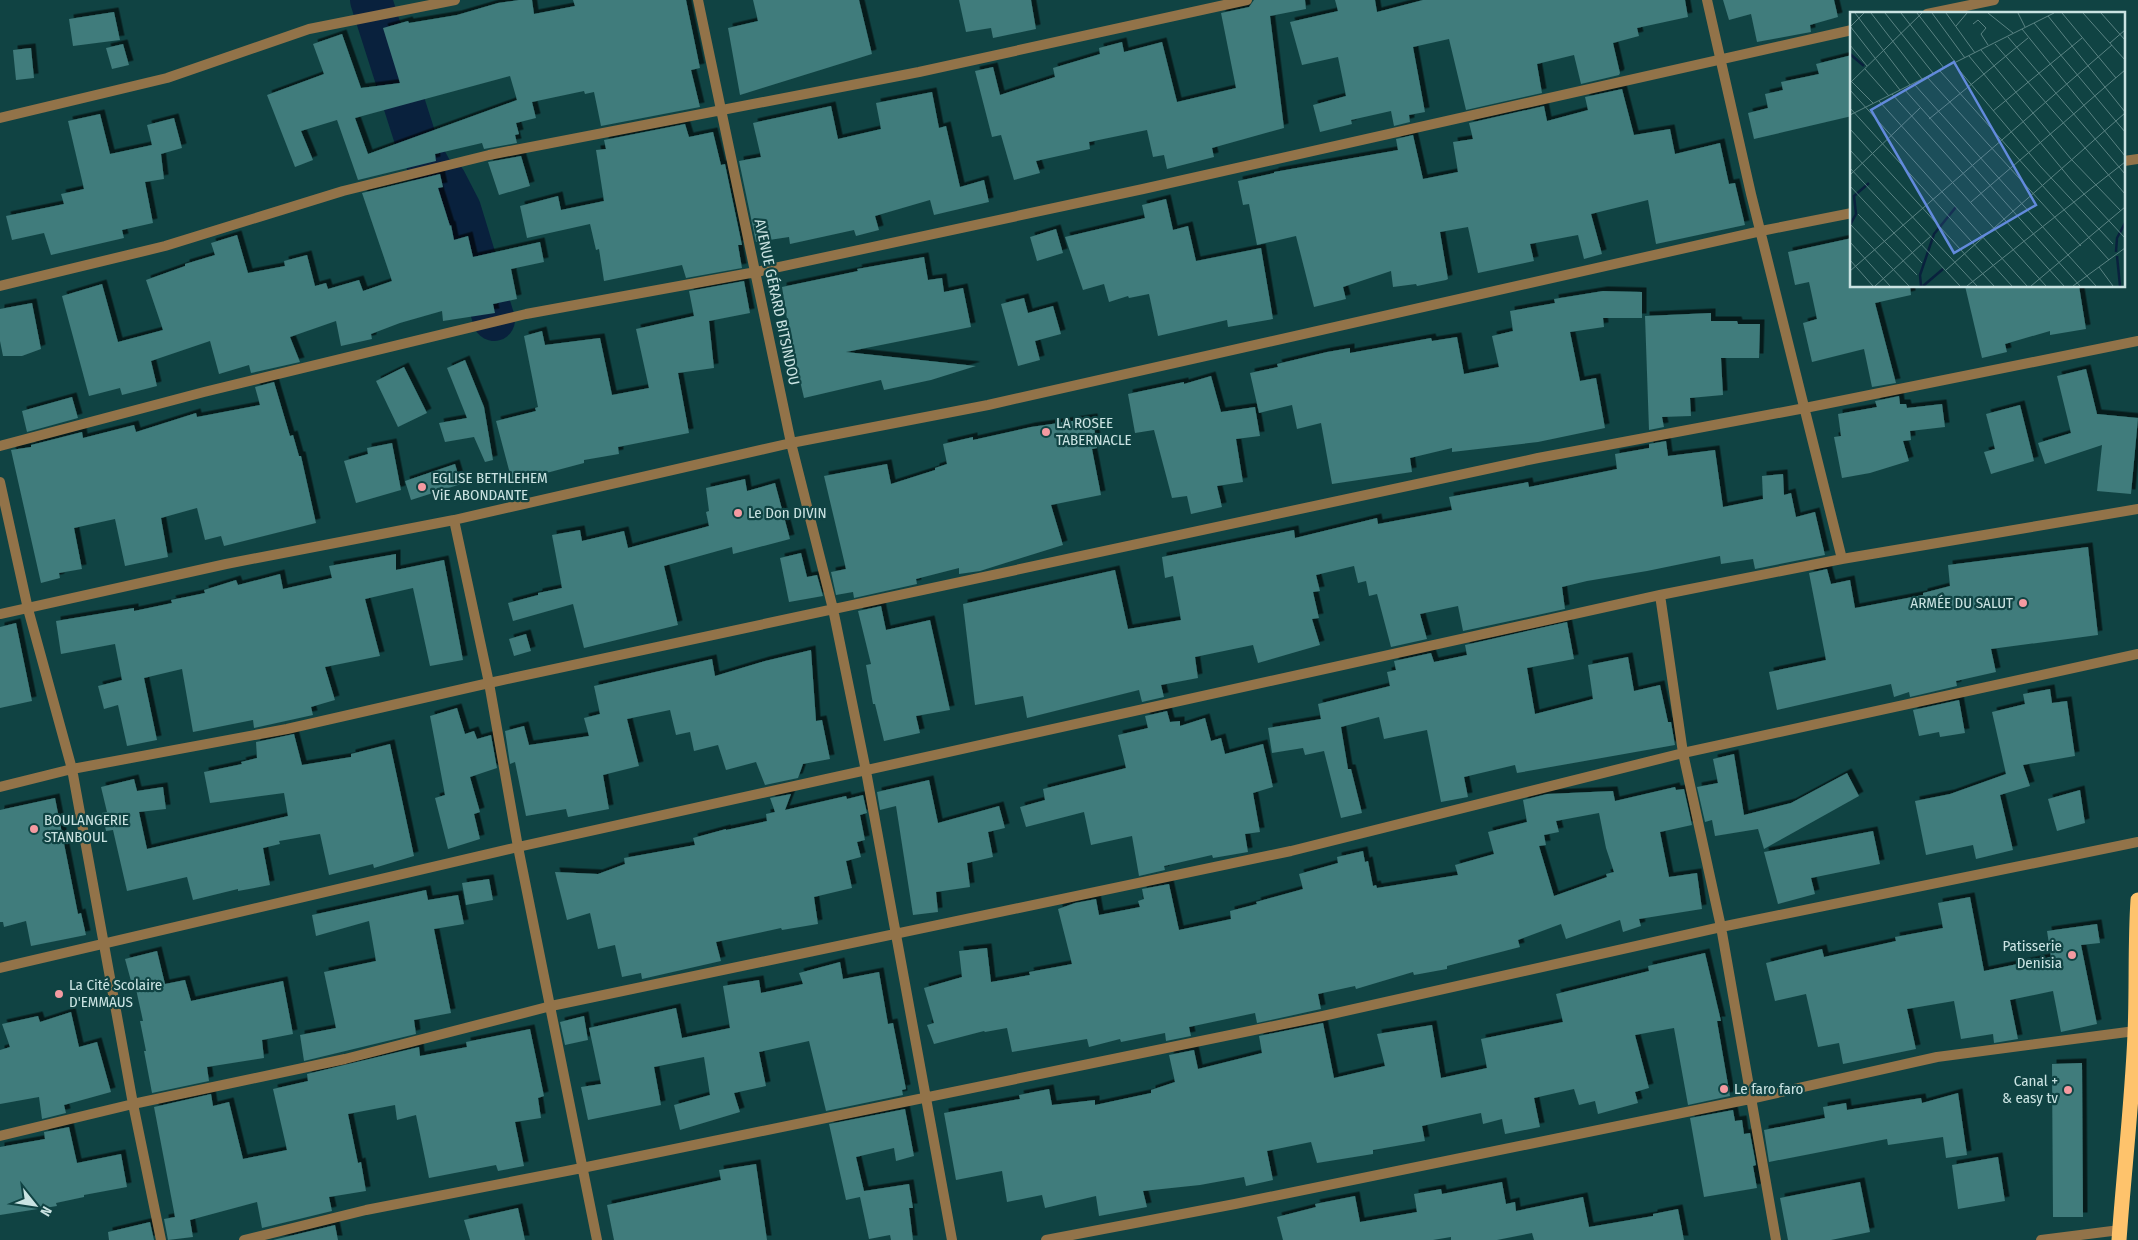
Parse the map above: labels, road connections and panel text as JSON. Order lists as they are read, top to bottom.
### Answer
{
  "streets": {
    "street": ["AVENUE GÉRARD BITSINDOU"]
  },
  "places": [
    "LA ROSEE TABERNACLE",
    "EGLISE BETHLEHEM ViE ABONDANTE",
    "Le Don DIVIN",
    "ARMÉE DU SALUT",
    "BOULANGERIE STANBOUL",
    "Patisserie Denisia",
    "La Cité Scolaire D'EMMAUS",
    "Le faro faro",
    "Canal + & easy tv"
  ],
  "north": "bottom right"
}
